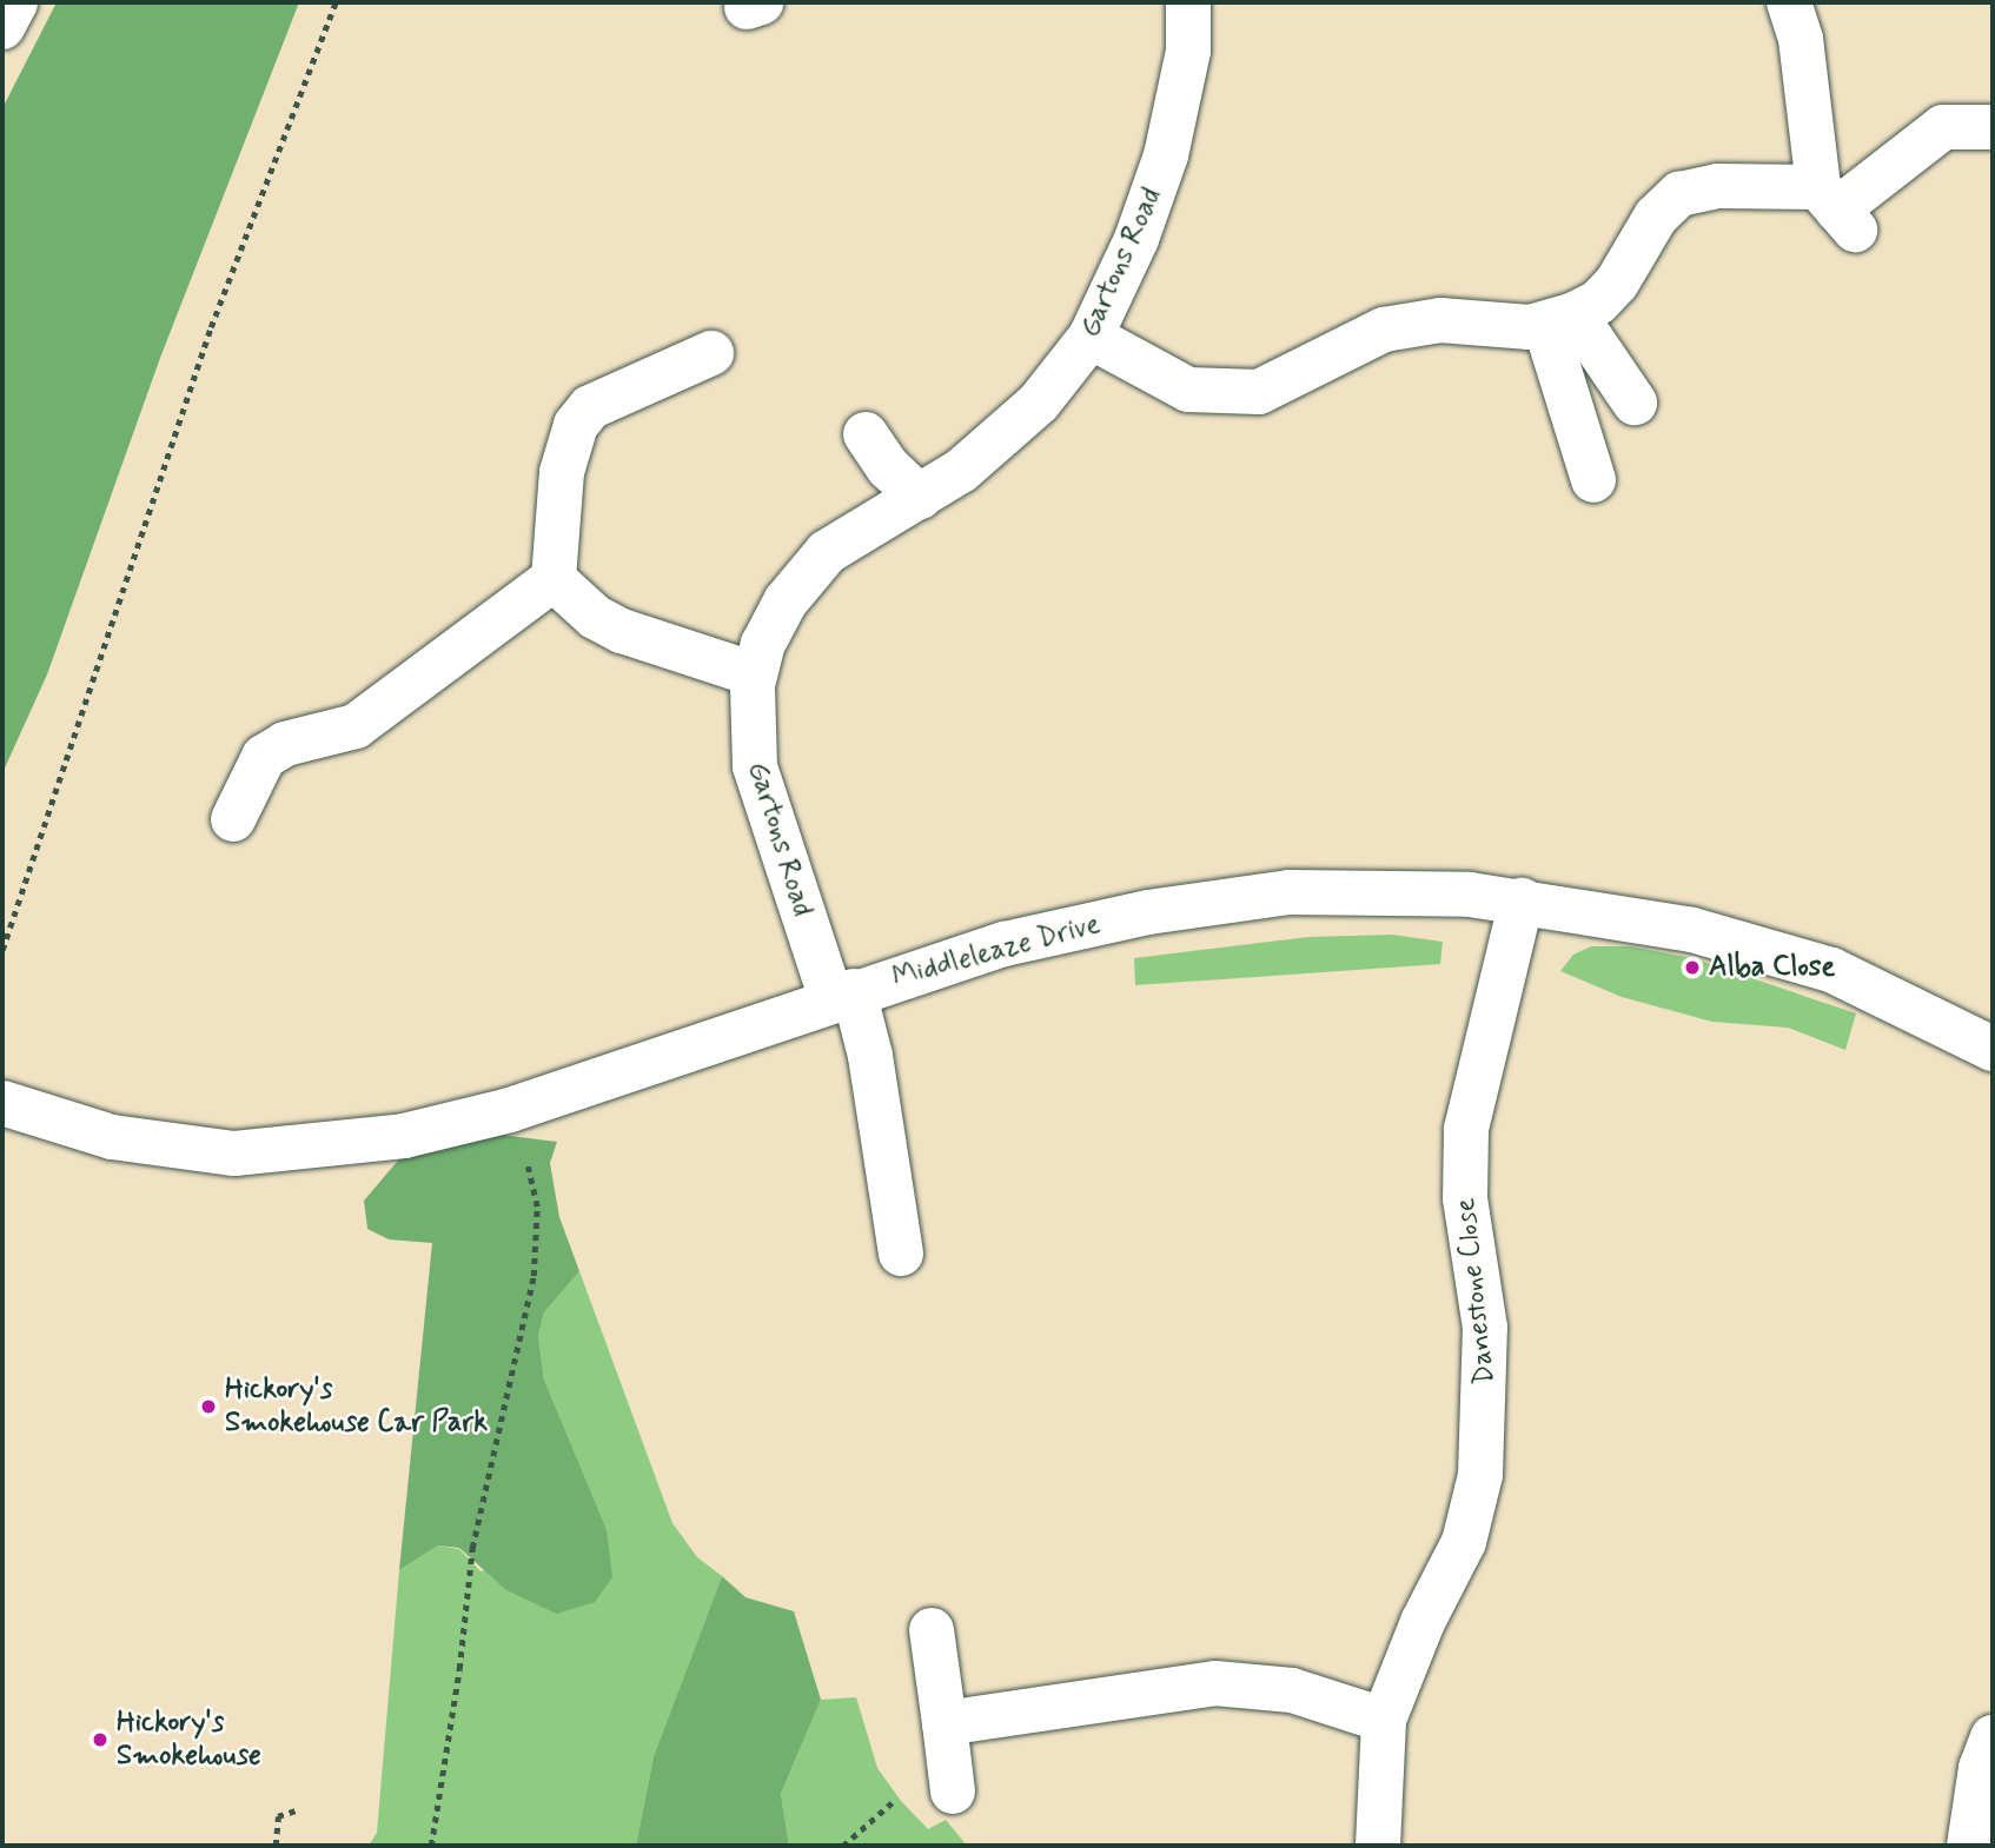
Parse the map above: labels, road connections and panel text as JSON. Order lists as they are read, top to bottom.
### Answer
{
  "streets": {
    "street": ["Gartons Road", "Middleleaze Drive", "Danestone Close"]
  },
  "crossings": [
    ["Gartons Road", "Middleleaze Drive"],
    ["Middleleaze Drive", "Danestone Close"]
  ],
  "places": ["Alba Close", "Hickory's Smokehouse Car Park", "Hickory's Smokehouse"]
}
